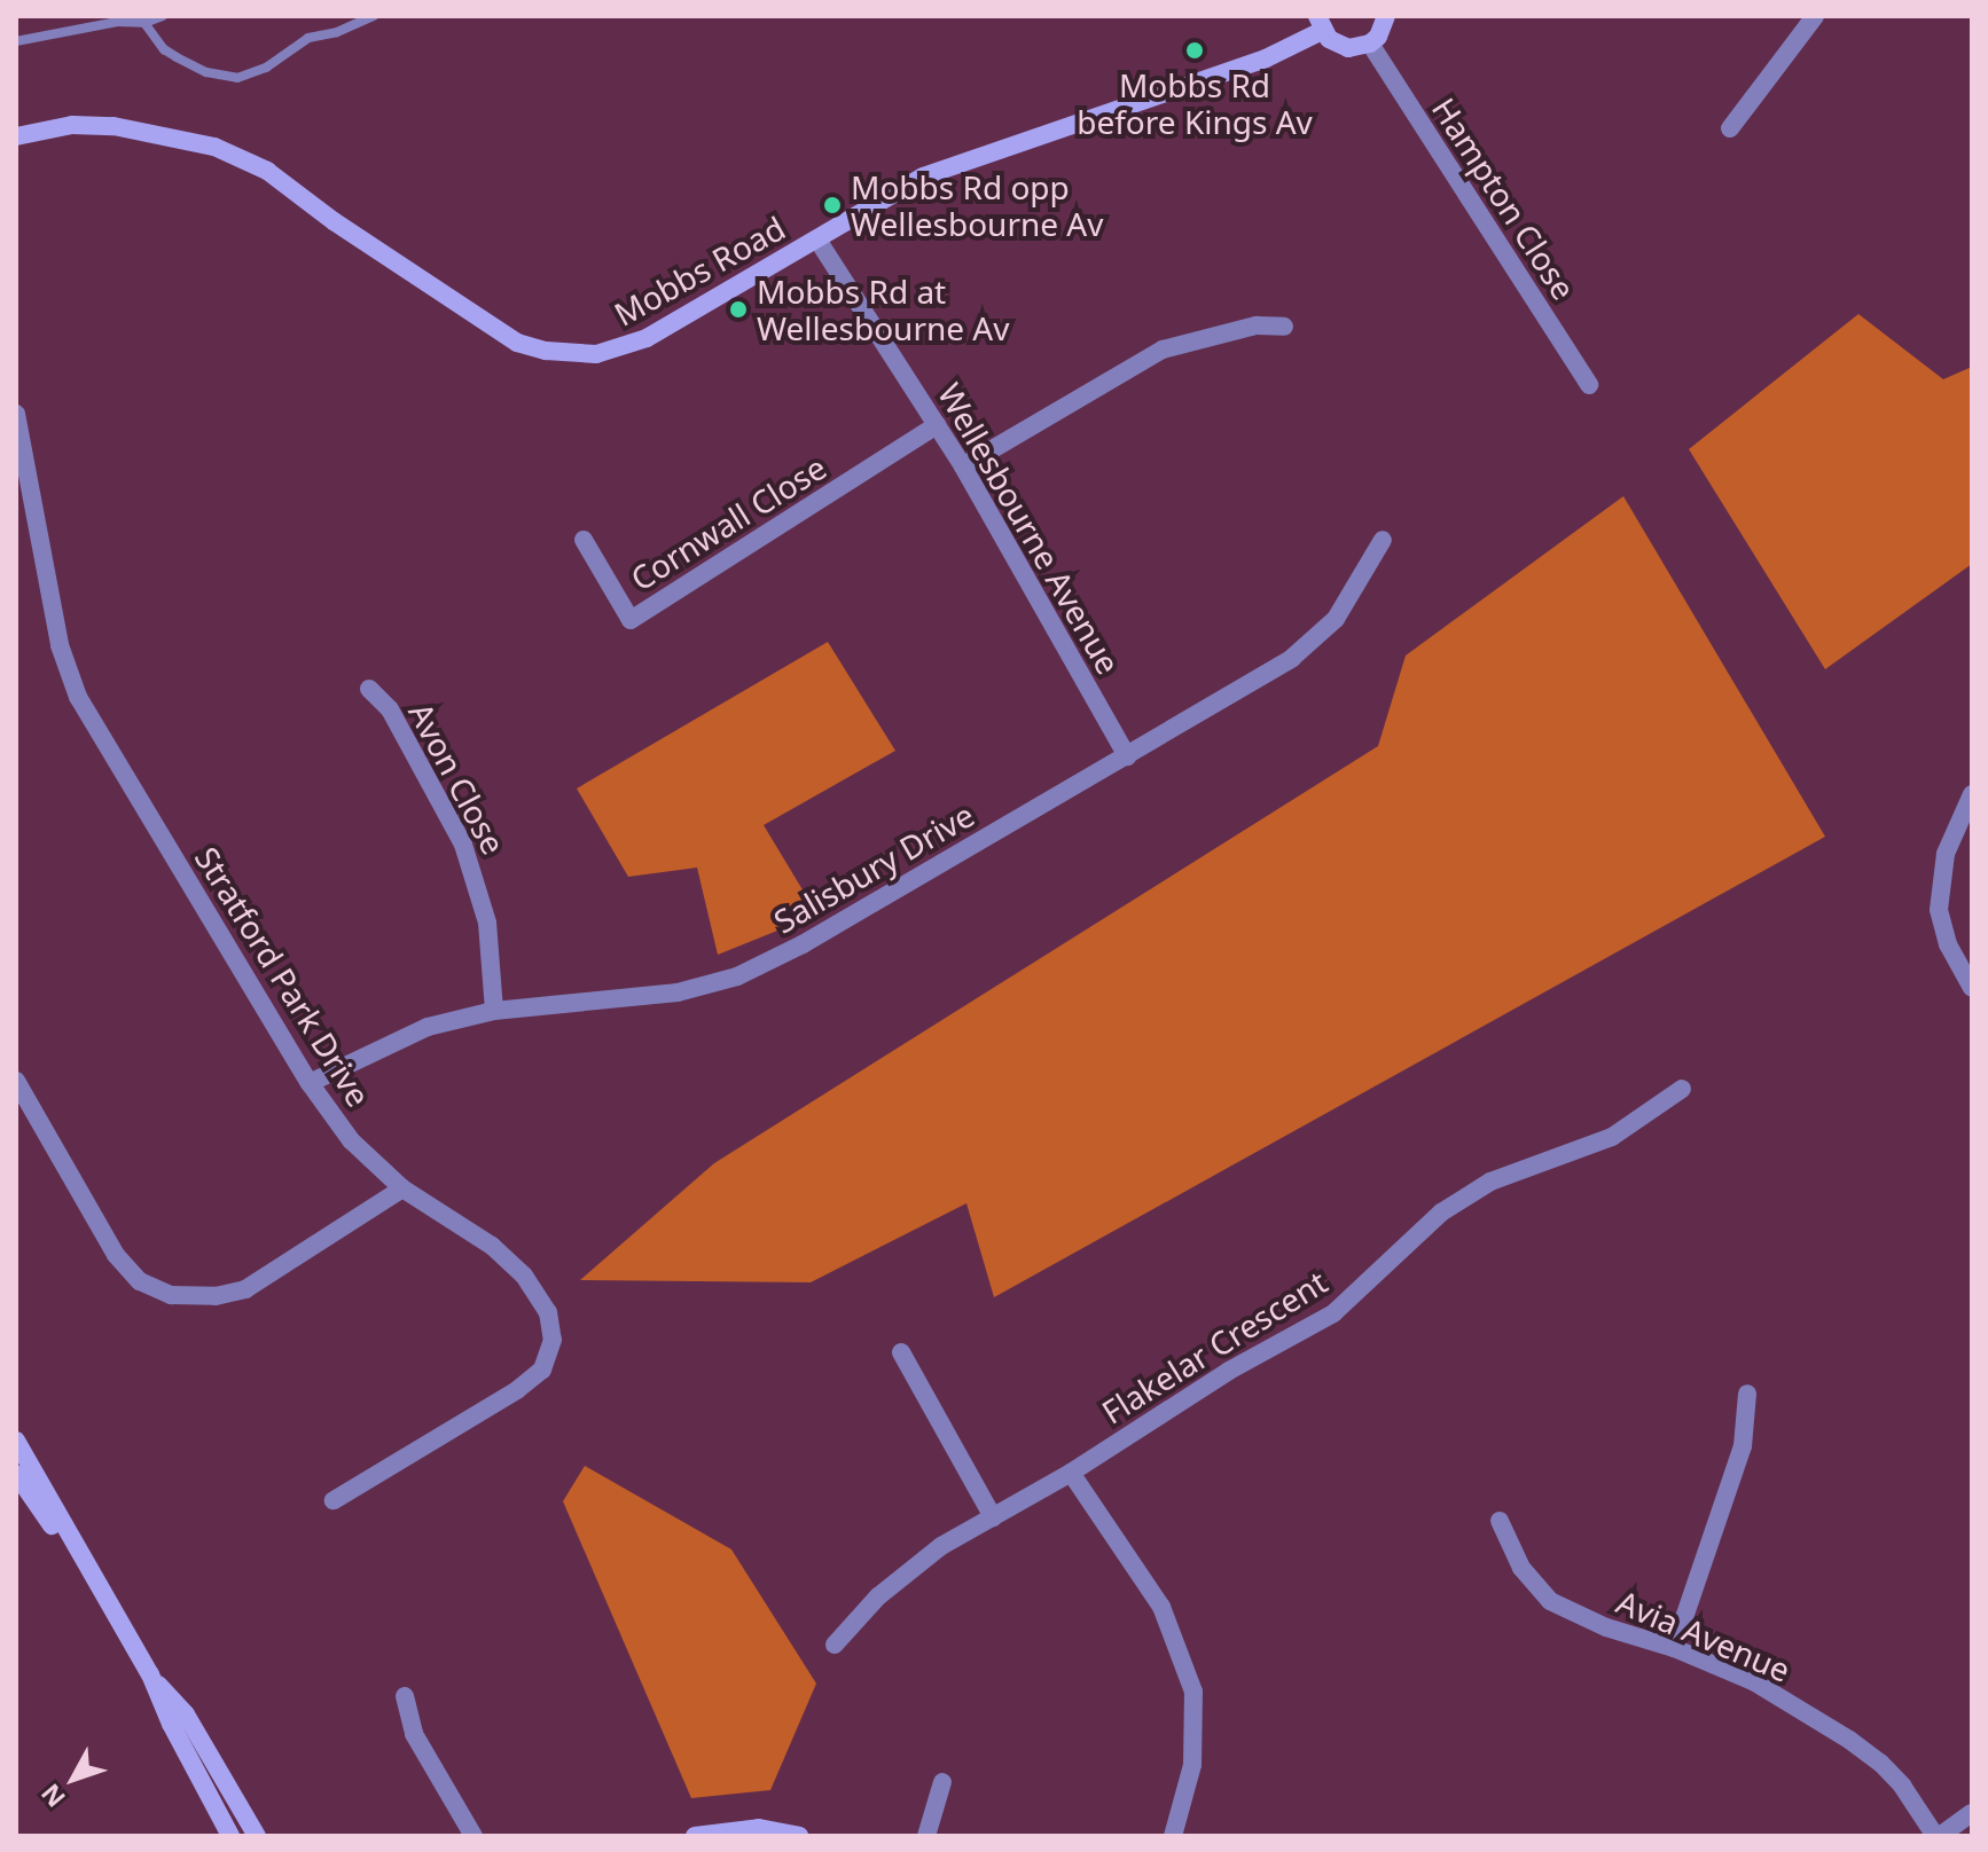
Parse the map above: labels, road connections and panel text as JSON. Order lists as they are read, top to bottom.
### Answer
{
  "streets": {
    "street": [
      "Hampton Close",
      "Mobbs Road",
      "Cornwall Close",
      "Wellesbourne Avenue",
      "Avon Close",
      "Salisbury Drive",
      "Stratford Park Drive",
      "Flakelar Crescent",
      "Avia Avenue"
    ]
  },
  "crossings": [
    ["Mobbs Road", "Wellesbourne Avenue"],
    ["Cornwall Close", "Wellesbourne Avenue"],
    ["Wellesbourne Avenue", "Salisbury Drive"],
    ["Avon Close", "Salisbury Drive"],
    ["Salisbury Drive", "Stratford Park Drive"]
  ],
  "places": ["Mobbs Rd before Kings Av", "Mobbs Rd opp Wellesbourne Av", "Mobbs Rd at Wellesbourne Av"],
  "north": "bottom left"
}
